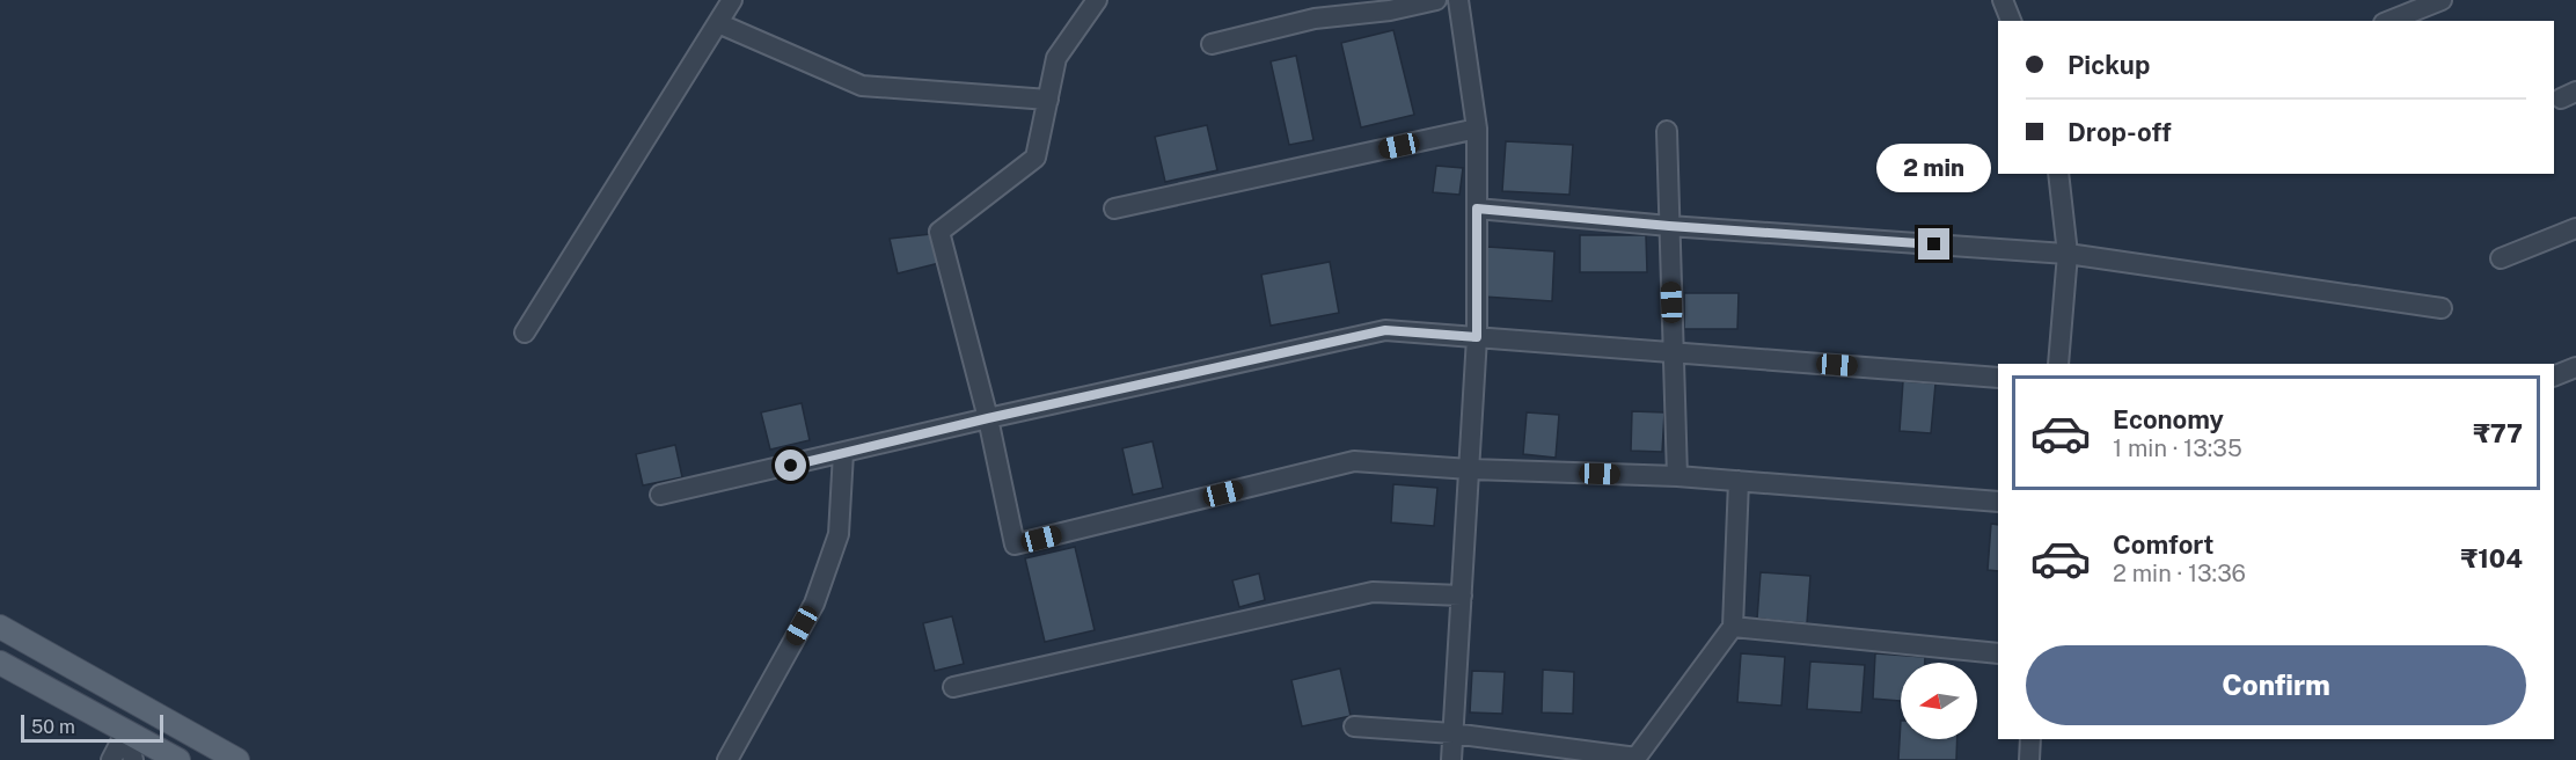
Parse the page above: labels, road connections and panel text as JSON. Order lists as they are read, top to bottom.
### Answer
{
  "scale_bar": "50 m",
  "north": "left",
  "page": {
    "banner": ["Pickup", "Drop-off"],
    "bubble": "2 min",
    "list": [
      {
        "name": "Economy",
        "note": "1 min · 13:35",
        "value": "₹77"
      },
      {
        "name": "Comfort",
        "note": "2 min · 13:36",
        "value": "₹104"
      }
    ],
    "buttons": "Confirm",
    "scale": "50 m"
  }
}
